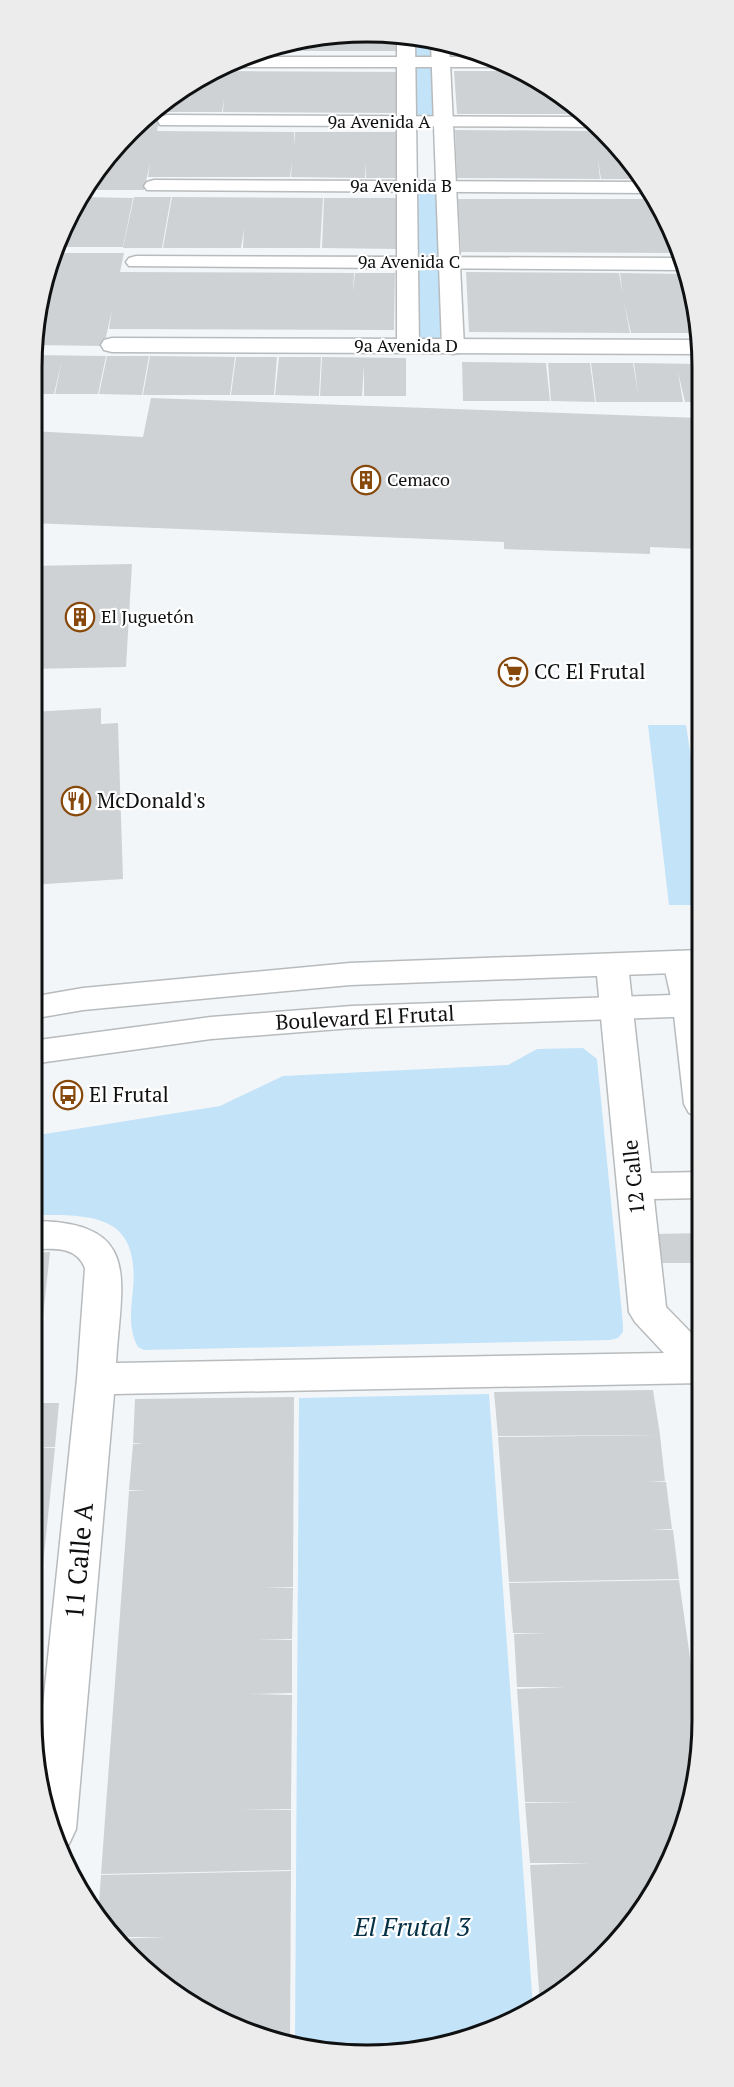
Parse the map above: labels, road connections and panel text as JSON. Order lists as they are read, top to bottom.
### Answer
{
  "streets": {
    "street": [
      "9a Avenida A",
      "9a Avenida B",
      "9a Avenida C",
      "9a Avenida D",
      "Boulevard El Frutal",
      "12 Calle",
      "11 Calle A"
    ]
  },
  "crossings": [
    ["Boulevard El Frutal", "12 Calle"]
  ],
  "parks": ["El Frutal 3"],
  "places": {
    "building": ["Cemaco", "El Juguetón"],
    "supermarket": ["CC El Frutal"],
    "restaurant": ["McDonald's"],
    "bus stop": ["El Frutal"]
  }
}
